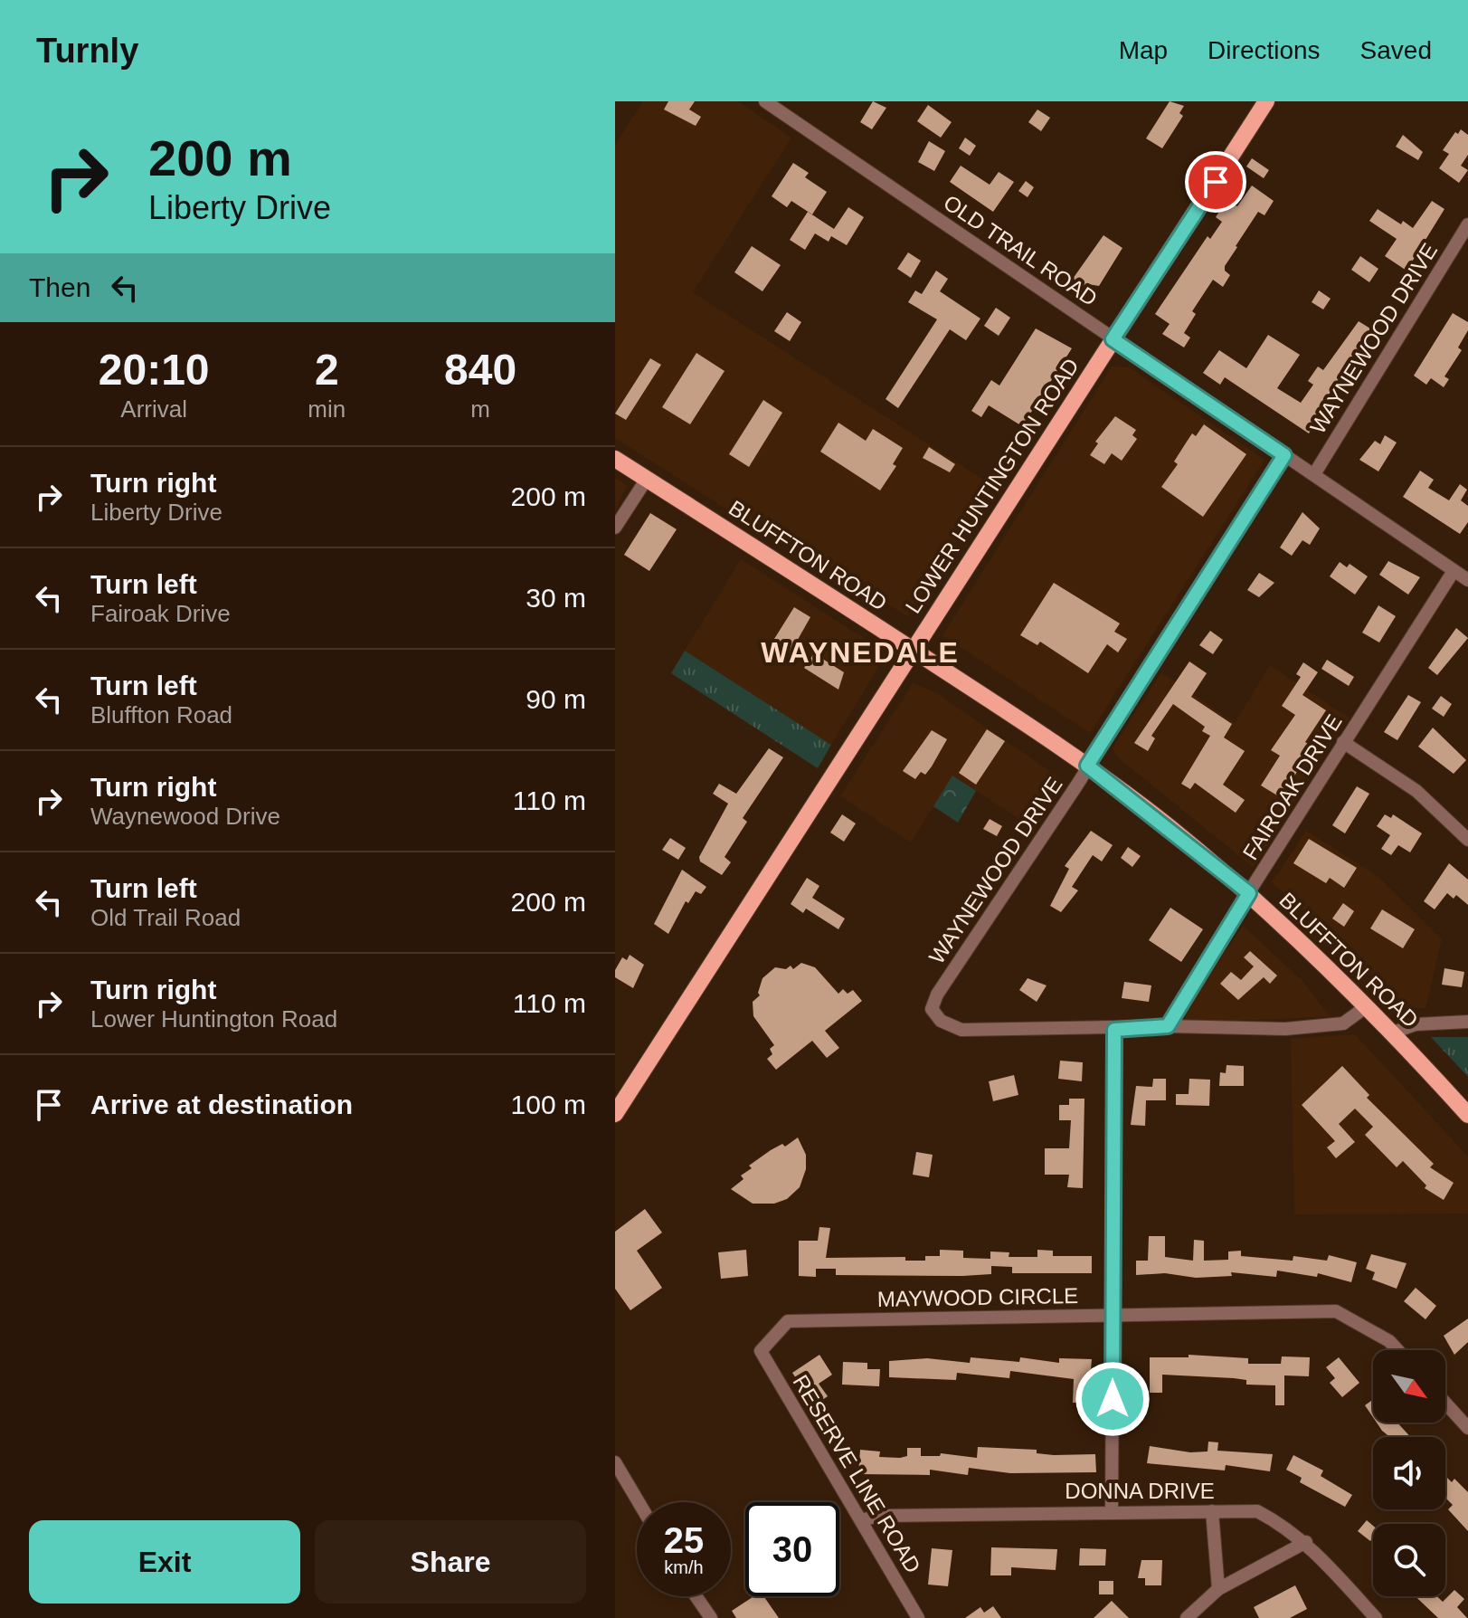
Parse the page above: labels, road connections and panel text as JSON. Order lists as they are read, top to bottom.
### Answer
{
  "streets": {
    "main road": ["LOWER HUNTINGTON ROAD", "BLUFFTON ROAD"],
    "street": [
      "OLD TRAIL ROAD",
      "WAYNEWOOD DRIVE",
      "FAIROAK DRIVE",
      "MAYWOOD CIRCLE",
      "RESERVE LINE ROAD",
      "DONNA DRIVE"
    ]
  },
  "crossings": [
    ["OLD TRAIL ROAD", "WAYNEWOOD DRIVE"],
    ["OLD TRAIL ROAD", "LOWER HUNTINGTON ROAD"],
    ["OLD TRAIL ROAD", "FAIROAK DRIVE"],
    ["WAYNEWOOD DRIVE", "BLUFFTON ROAD"],
    ["LOWER HUNTINGTON ROAD", "BLUFFTON ROAD"],
    ["BLUFFTON ROAD", "FAIROAK DRIVE"],
    ["MAYWOOD CIRCLE", "RESERVE LINE ROAD"],
    ["RESERVE LINE ROAD", "DONNA DRIVE"]
  ],
  "districts": ["WAYNEDALE"],
  "north": "bottom right",
  "page": {
    "header": "Turnly",
    "nav": ["Map", "Directions", "Saved"],
    "turn": ["200 m", "Liberty Drive"],
    "then": "Then",
    "eta": [
      "20:10",
      "Arrival",
      "2",
      "min",
      "840",
      "m"
    ],
    "list": [
      {
        "name": "Turn right",
        "note": "Liberty Drive",
        "value": "200 m"
      },
      {
        "name": "Turn left",
        "note": "Fairoak Drive",
        "value": "30 m"
      },
      {
        "name": "Turn left",
        "note": "Bluffton Road",
        "value": "90 m"
      },
      {
        "name": "Turn right",
        "note": "Waynewood Drive",
        "value": "110 m"
      },
      {
        "name": "Turn left",
        "note": "Old Trail Road",
        "value": "200 m"
      },
      {
        "name": "Turn right",
        "note": "Lower Huntington Road",
        "value": "110 m"
      },
      {
        "name": "Arrive at destination",
        "value": "100 m"
      }
    ],
    "speed": "25 km/h",
    "limit": "30",
    "buttons": ["Exit", "Share"]
  }
}
